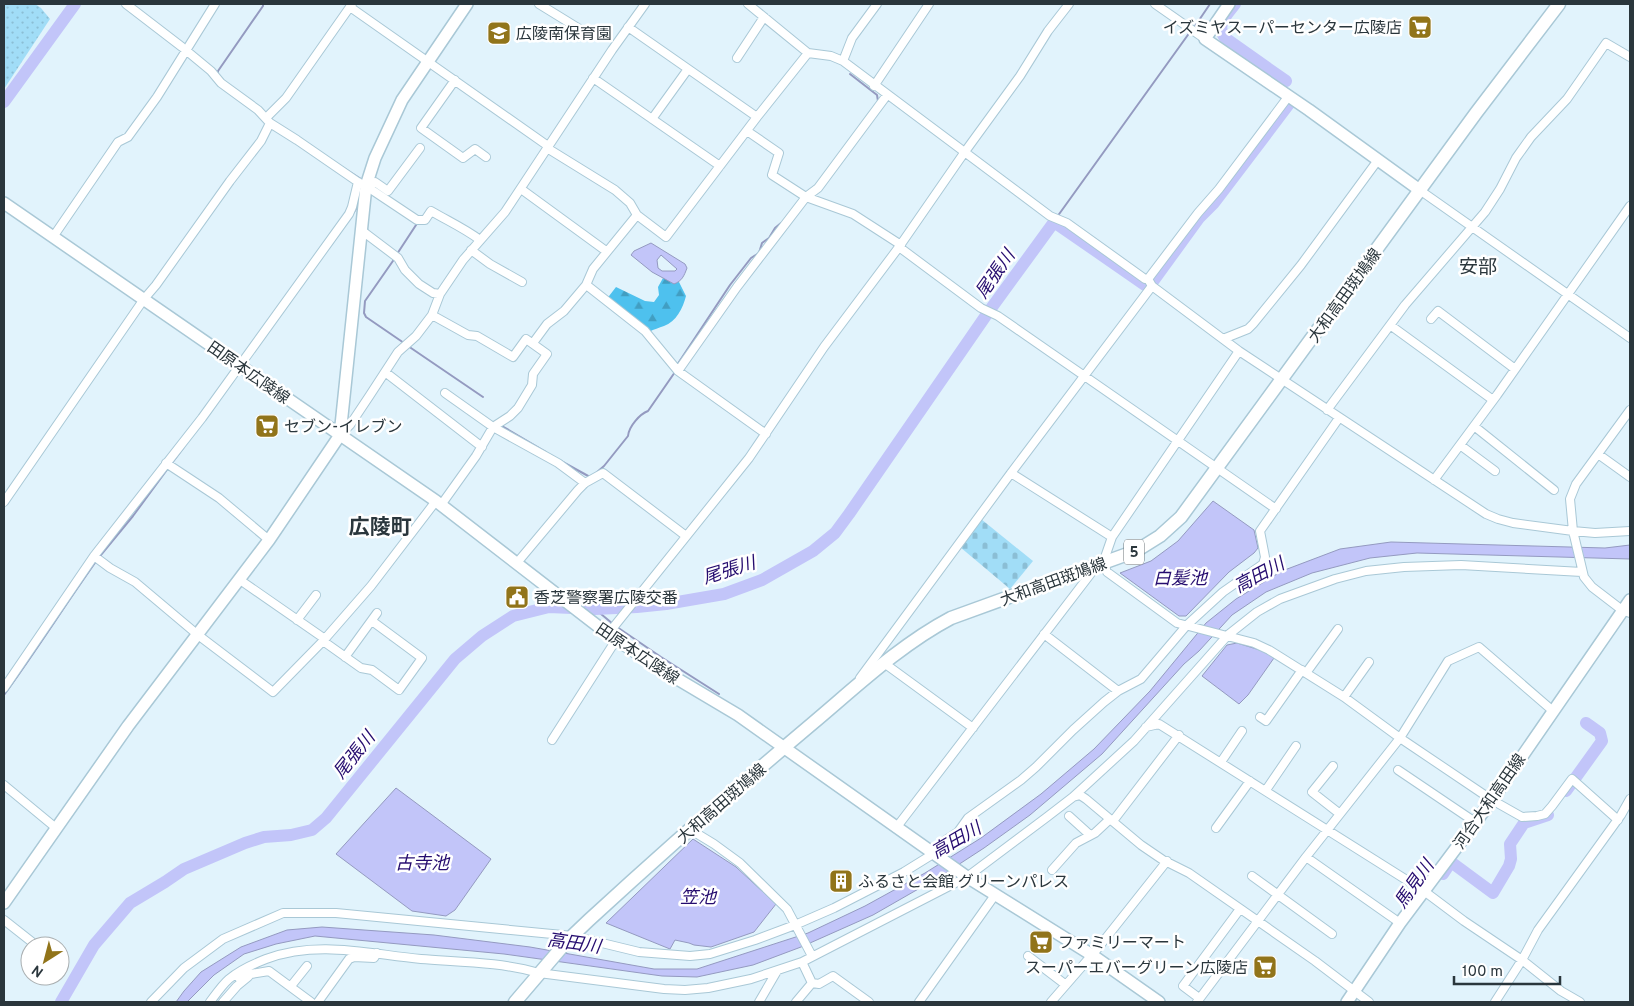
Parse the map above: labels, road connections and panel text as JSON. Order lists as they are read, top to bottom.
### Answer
{
  "streets": {
    "main road": [
      "大和高田斑鳩線",
      "田原本広陵線",
      "5",
      "河合大和高田線"
    ]
  },
  "crossings": [
    ["大和高田斑鳩線", "田原本広陵線"]
  ],
  "districts": ["安部", "広陵町"],
  "water": [
    "尾張川",
    "高田川",
    "白髪池",
    "古寺池",
    "馬見川",
    "笠池"
  ],
  "places": {
    "supermarket": [
      "イズミヤスーパーセンター広陵店",
      "セブン-イレブン",
      "ファミリーマート",
      "スーパーエバーグリーン広陵店"
    ],
    "school or university": ["広陵南保育園"],
    "public building": ["香芝警察署広陵交番"],
    "building": ["ふるさと会館 グリーンパレス"]
  },
  "scale_bar": "100 m",
  "north": "bottom left"
}
